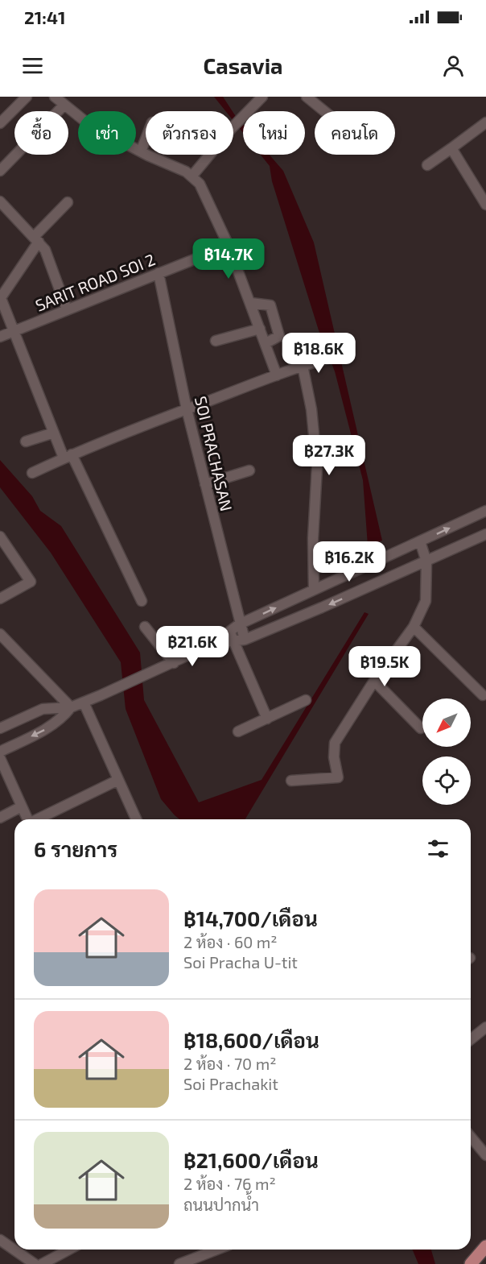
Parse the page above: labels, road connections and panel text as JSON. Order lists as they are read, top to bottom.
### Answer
{
  "streets": {
    "street": ["SARIT ROAD SOI 2", "SOI PRACHASAN"]
  },
  "crossings": [
    ["SARIT ROAD SOI 2", "SOI PRACHASAN"]
  ],
  "north": "bottom left",
  "page": {
    "status": "21:41",
    "header": "Casavia",
    "chip": [
      "ซื้อ",
      "เช่า",
      "ตัวกรอง",
      "ใหม่",
      "คอนโด"
    ],
    "price": [
      "฿14.7K",
      "฿18.6K",
      "฿27.3K",
      "฿16.2K",
      "฿21.6K",
      "฿19.5K"
    ],
    "heading": "6 รายการ",
    "list": [
      {
        "name": "฿14,700/เดือน",
        "note": "2 ห้อง · 60 m² · Soi Pracha U-tit"
      },
      {
        "name": "฿18,600/เดือน",
        "note": "2 ห้อง · 70 m² · Soi Prachakit"
      },
      {
        "name": "฿21,600/เดือน",
        "note": "2 ห้อง · 76 m² · ถนนปากน้ำ"
      }
    ]
  }
}
